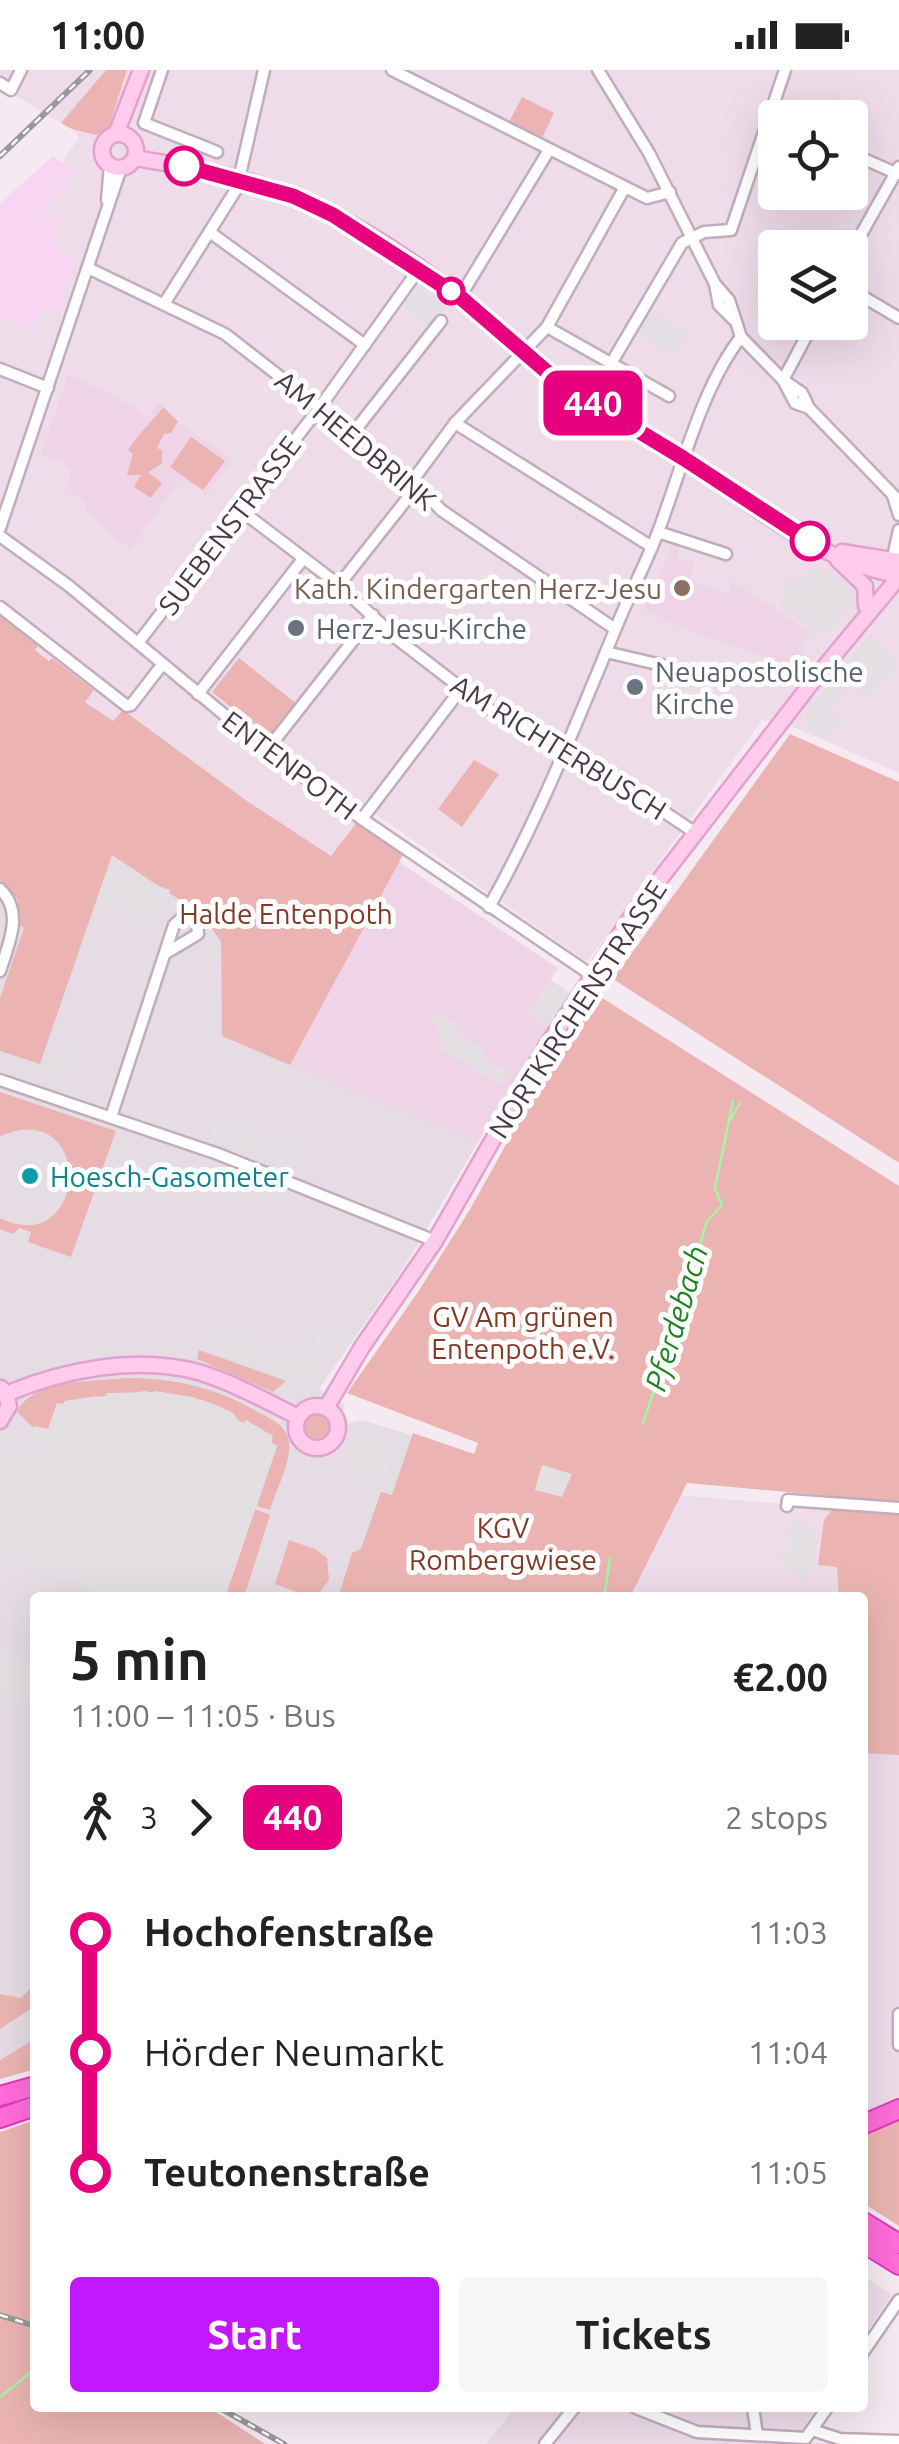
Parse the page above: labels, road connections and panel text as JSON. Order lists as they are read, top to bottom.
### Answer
{
  "streets": {
    "main road": ["NORTKIRCHENSTRASSE"],
    "street": [
      "AM HEEDBRINK",
      "SUEBENSTRASSE",
      "AM RICHTERBUSCH",
      "ENTENPOTH"
    ]
  },
  "crossings": [
    ["AM HEEDBRINK", "SUEBENSTRASSE"],
    ["SUEBENSTRASSE", "AM RICHTERBUSCH"],
    ["SUEBENSTRASSE", "ENTENPOTH"],
    ["AM RICHTERBUSCH", "NORTKIRCHENSTRASSE"],
    ["ENTENPOTH", "NORTKIRCHENSTRASSE"]
  ],
  "water": ["Pferdebach"],
  "parks": ["Halde Entenpoth", "GV Am grünen Entenpoth e.V.", "KGV Rombergwiese"],
  "places": [
    "Kath. Kindergarten Herz-Jesu",
    "Herz-Jesu-Kirche",
    "Neuapostolische Kirche",
    "Hoesch-Gasometer"
  ],
  "lines": ["bus line 440"],
  "page": {
    "status": "11:00",
    "on_map": "440",
    "heading": ["5 min", "11:00 – 11:05 · Bus", "€2.00"],
    "legs": ["3", "440", "2 stops"],
    "list": [
      {
        "name": "Hochofenstraße",
        "value": "11:03"
      },
      {
        "name": "Hörder Neumarkt",
        "value": "11:04"
      },
      {
        "name": "Teutonenstraße",
        "value": "11:05"
      }
    ],
    "buttons": ["Start", "Tickets"]
  }
}
